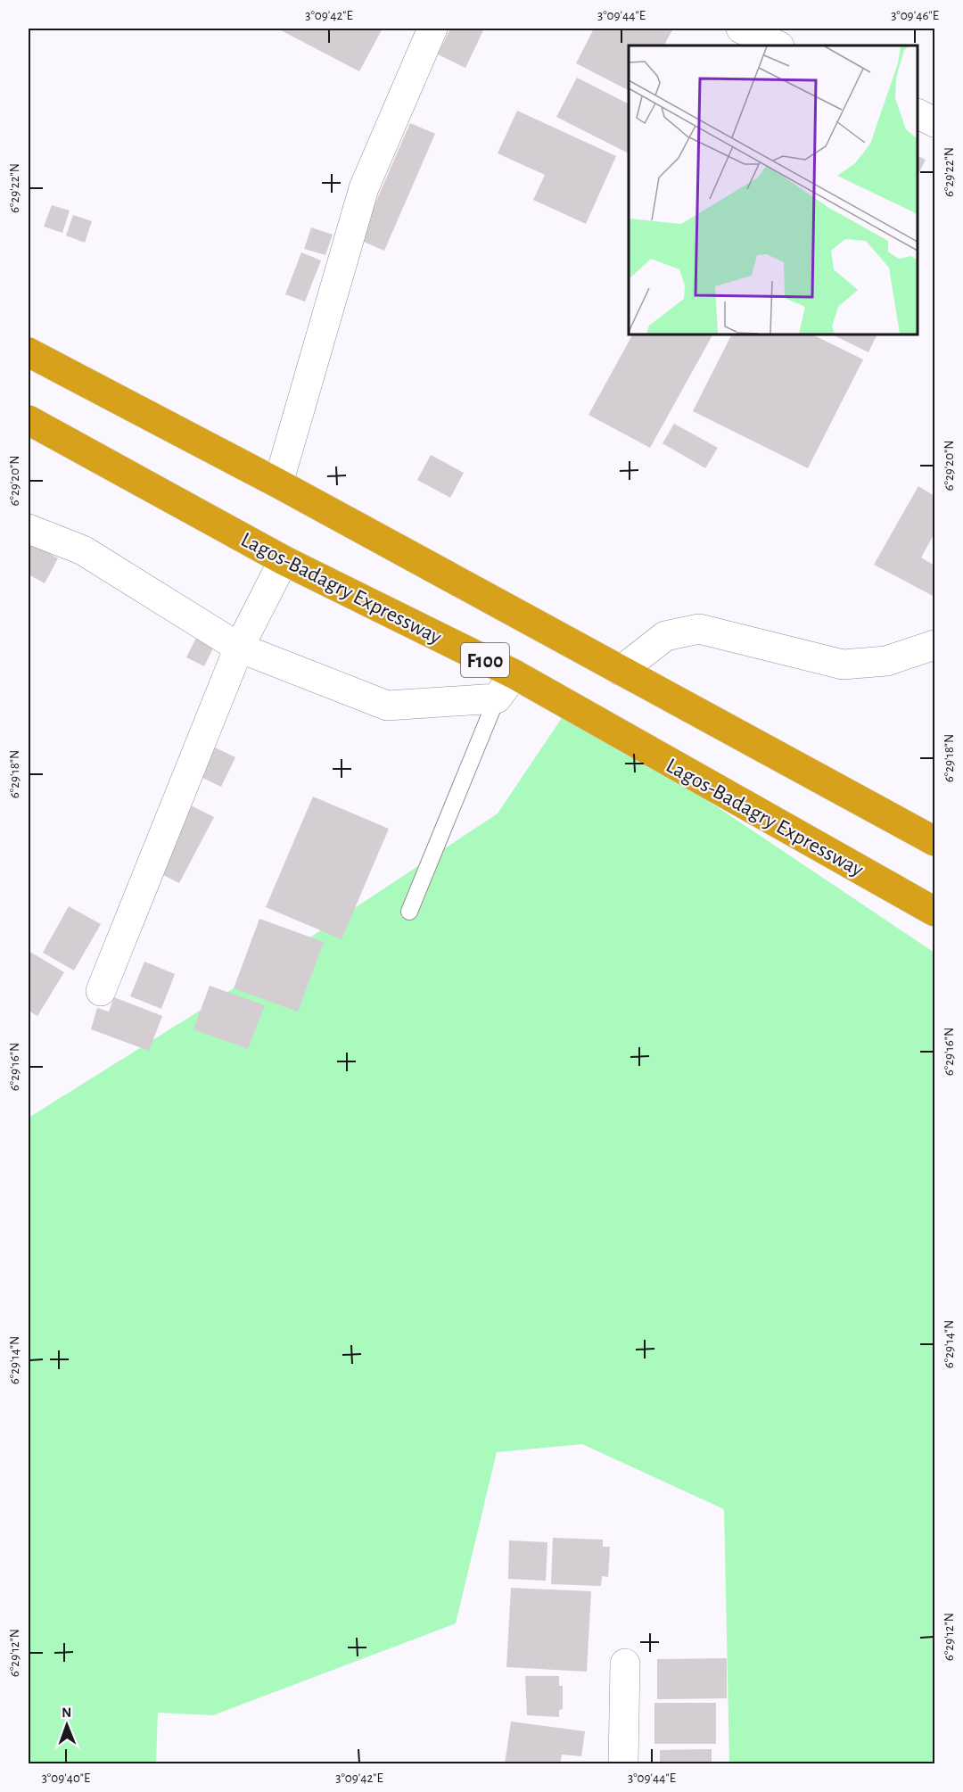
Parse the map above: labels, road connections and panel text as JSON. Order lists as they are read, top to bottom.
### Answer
{
  "streets": {
    "highway": ["Lagos-Badagry Expressway", "F100"]
  },
  "north": "top",
  "coordinates": [
    "3°09'42\"E",
    "3°09'44\"E",
    "3°09'46\"E",
    "6°29'22\"N",
    "6°29'20\"N",
    "6°29'18\"N",
    "6°29'16\"N",
    "6°29'14\"N",
    "6°29'12\"N",
    "3°09'40\"E"
  ]
}
